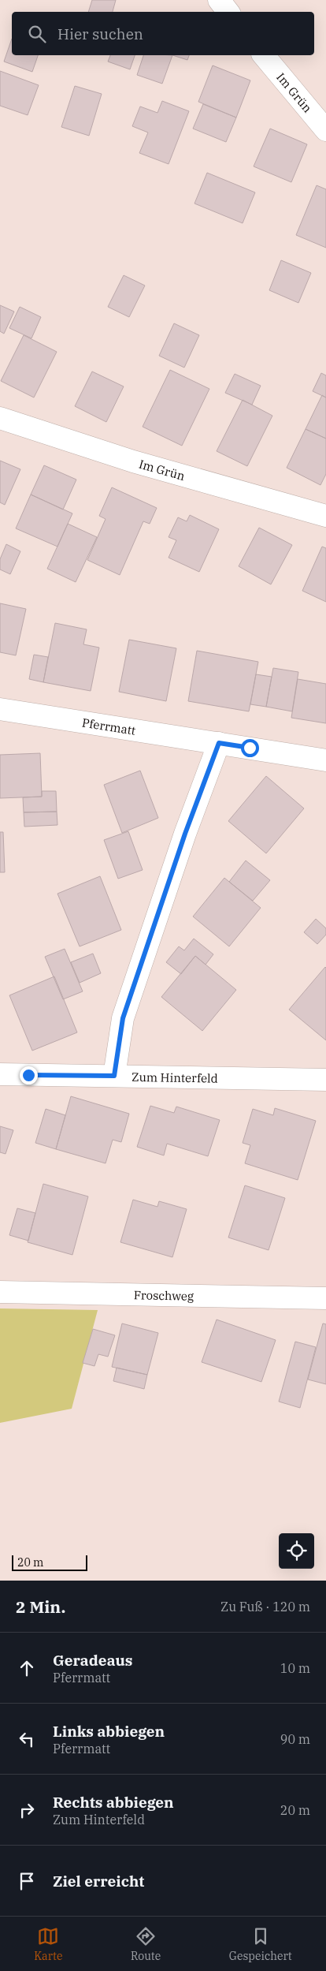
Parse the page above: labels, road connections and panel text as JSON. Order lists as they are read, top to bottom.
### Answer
{
  "streets": {
    "street": [
      "Im Grün",
      "Pferrmatt",
      "Zum Hinterfeld",
      "Froschweg"
    ]
  },
  "scale_bar": "20 m",
  "page": {
    "search": "Hier suchen",
    "scale": "20 m",
    "heading": ["2 Min.", "Zu Fuß · 120 m"],
    "list": [
      ["Geradeaus", "Pferrmatt", "10 m"],
      ["Links abbiegen", "Pferrmatt", "90 m"],
      ["Rechts abbiegen", "Zum Hinterfeld", "20 m"],
      "Ziel erreicht"
    ],
    "nav": ["Karte", "Route", "Gespeichert"]
  }
}
